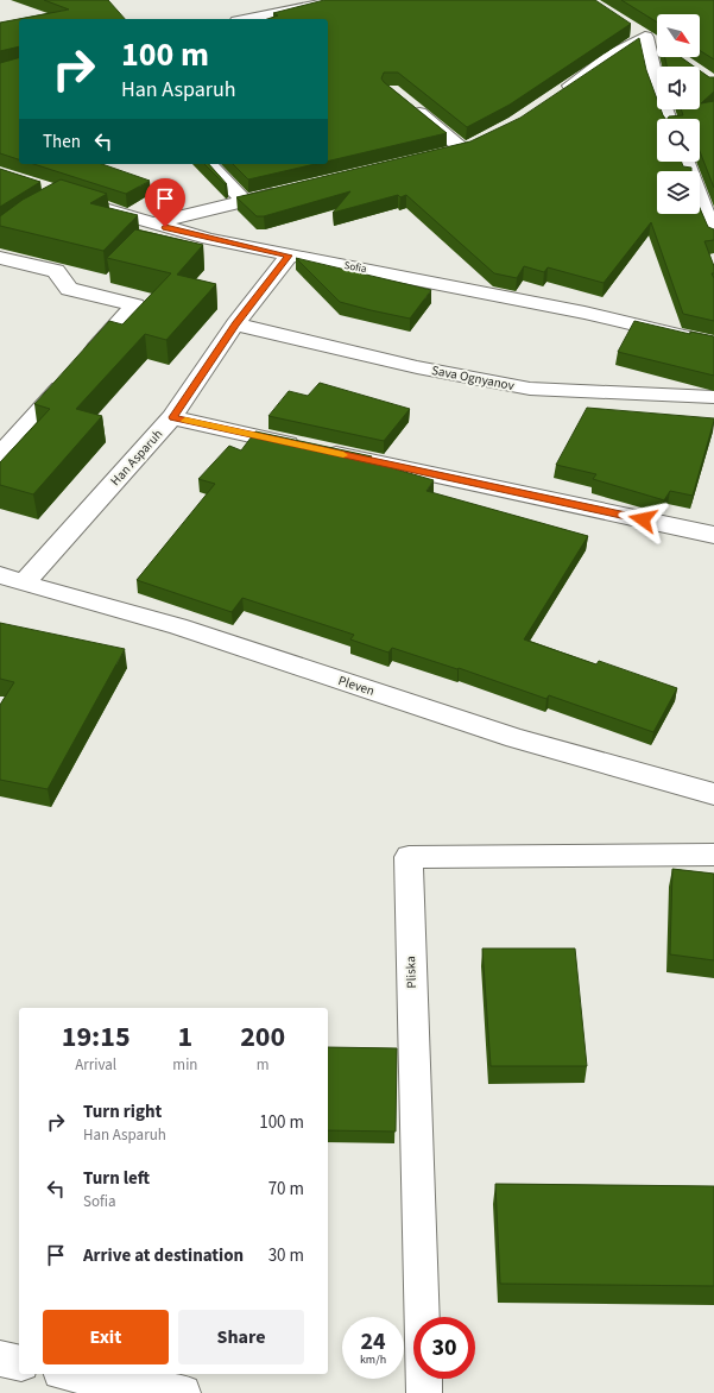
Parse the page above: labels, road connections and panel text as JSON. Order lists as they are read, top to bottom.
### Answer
{
  "streets": {
    "street": [
      "Sofia",
      "Sava Ognyanov",
      "Han Asparuh",
      "Pleven",
      "Pliska"
    ]
  },
  "crossings": [
    ["Sofia", "Han Asparuh"],
    ["Sava Ognyanov", "Han Asparuh"],
    ["Han Asparuh", "Pleven"]
  ],
  "north": "bottom right",
  "page": {
    "turn": ["100 m", "Han Asparuh"],
    "then": "Then",
    "eta": [
      "19:15",
      "Arrival",
      "1",
      "min",
      "200",
      "m"
    ],
    "list": [
      {
        "name": "Turn right",
        "note": "Han Asparuh",
        "value": "100 m"
      },
      {
        "name": "Turn left",
        "note": "Sofia",
        "value": "70 m"
      },
      {
        "name": "Arrive at destination",
        "value": "30 m"
      }
    ],
    "buttons": ["Exit", "Share"],
    "speed": "24 km/h",
    "limit": "30"
  }
}
